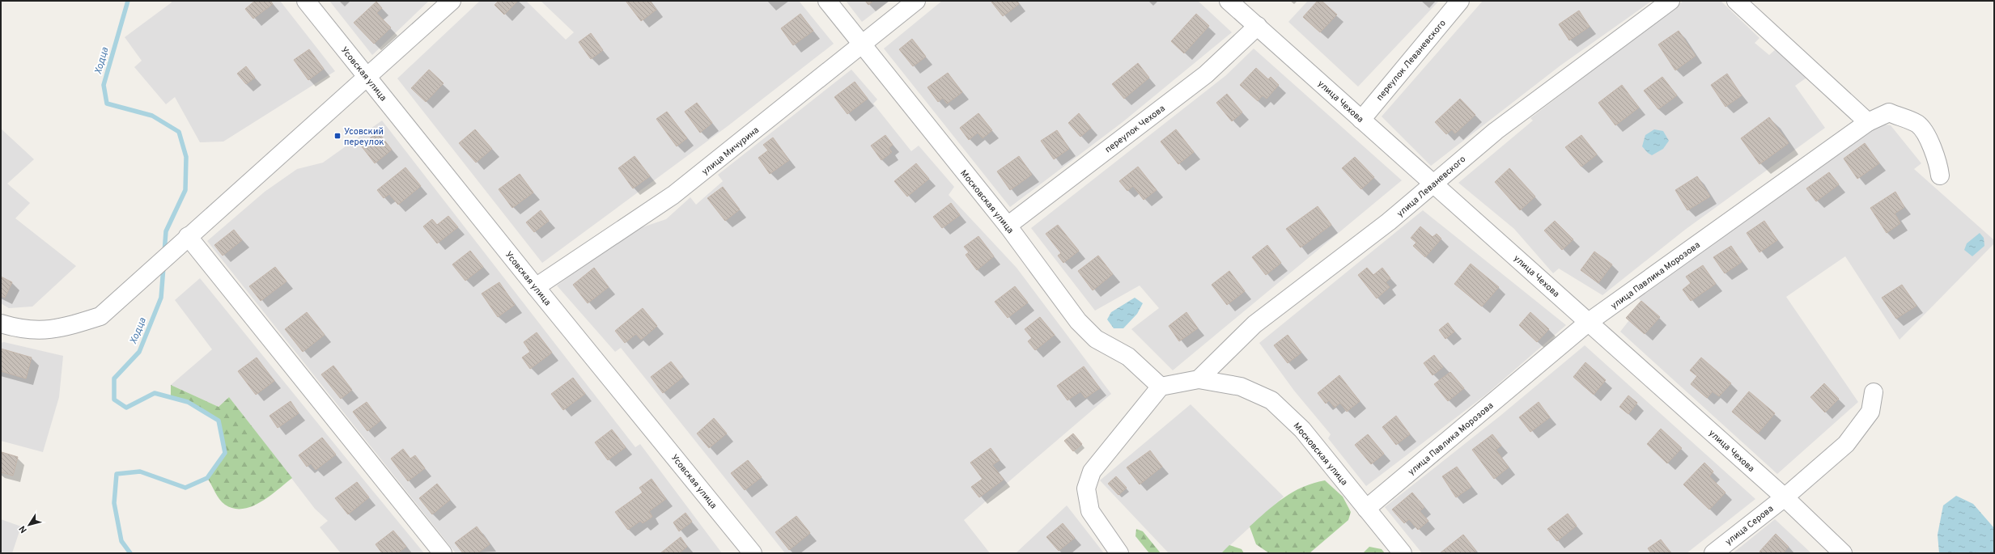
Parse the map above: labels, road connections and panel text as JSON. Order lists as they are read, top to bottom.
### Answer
{
  "streets": {
    "street": [
      "переулок Леваневского",
      "Усовская улица",
      "улица Чехова",
      "переулок Чехова",
      "улица Мичурина",
      "улица Леваневского",
      "Московская улица",
      "улица Павлика Морозова",
      "улица Серова"
    ]
  },
  "crossings": [
    ["переулок Леваневского", "улица Чехова"],
    ["Усовская улица", "улица Мичурина"],
    ["улица Чехова", "переулок Чехова"],
    ["улица Чехова", "улица Леваневского"],
    ["улица Чехова", "улица Павлика Морозова"],
    ["улица Чехова", "улица Серова"],
    ["переулок Чехова", "Московская улица"],
    ["улица Мичурина", "Московская улица"],
    ["улица Леваневского", "Московская улица"],
    ["Московская улица", "улица Павлика Морозова"]
  ],
  "water": ["Ходца"],
  "places": {
    "transit": ["Усовский переулок"]
  },
  "north": "bottom left"
}
